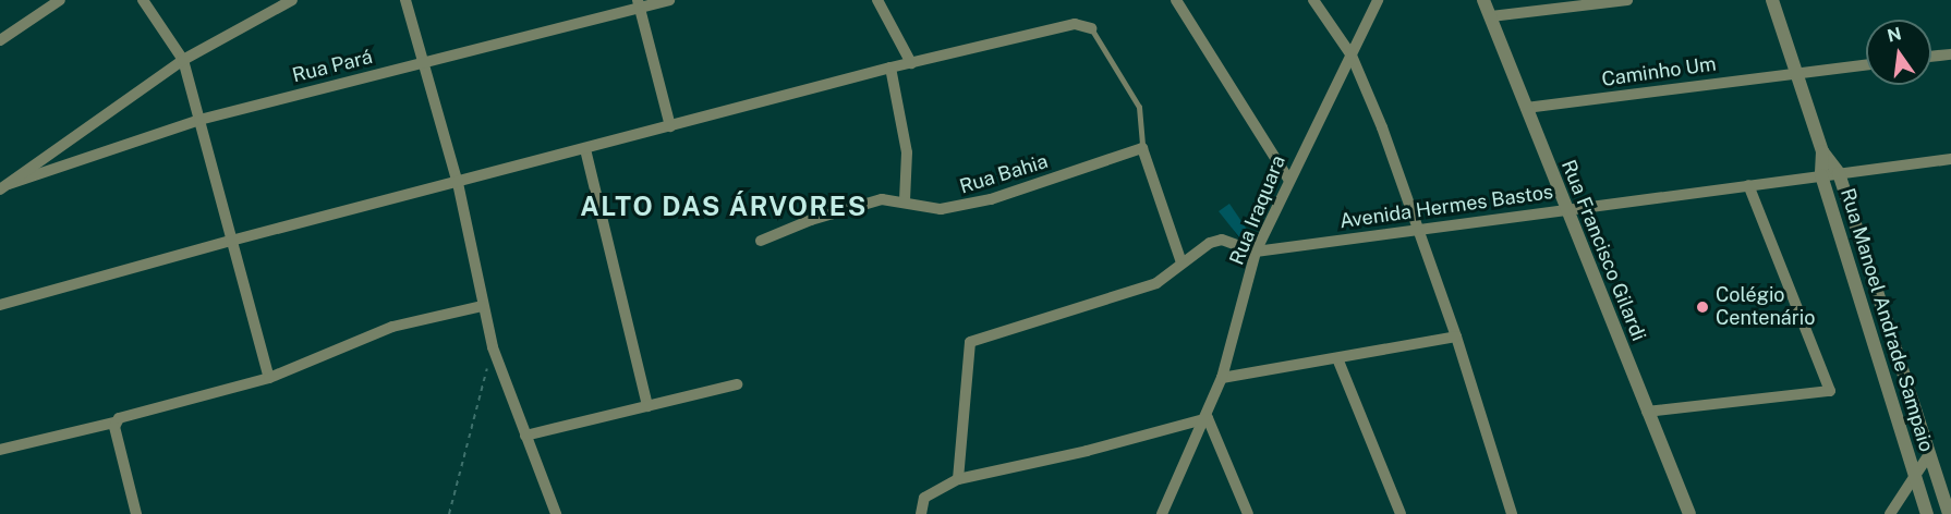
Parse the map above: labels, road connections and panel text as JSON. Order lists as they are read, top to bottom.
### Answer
{
  "streets": {
    "street": [
      "Rua Pará",
      "Caminho Um",
      "Rua Bahia",
      "Avenida Hermes Bastos",
      "Rua Iraquara",
      "Rua Francisco Gilardi",
      "Rua Manoel Andrade Sampaio"
    ]
  },
  "crossings": [
    ["Caminho Um", "Rua Francisco Gilardi"],
    ["Avenida Hermes Bastos", "Rua Iraquara"],
    ["Avenida Hermes Bastos", "Rua Francisco Gilardi"],
    ["Avenida Hermes Bastos", "Rua Manoel Andrade Sampaio"]
  ],
  "districts": ["ALTO DAS ÁRVORES"],
  "places": ["Colégio Centenário"],
  "north": "top"
}
